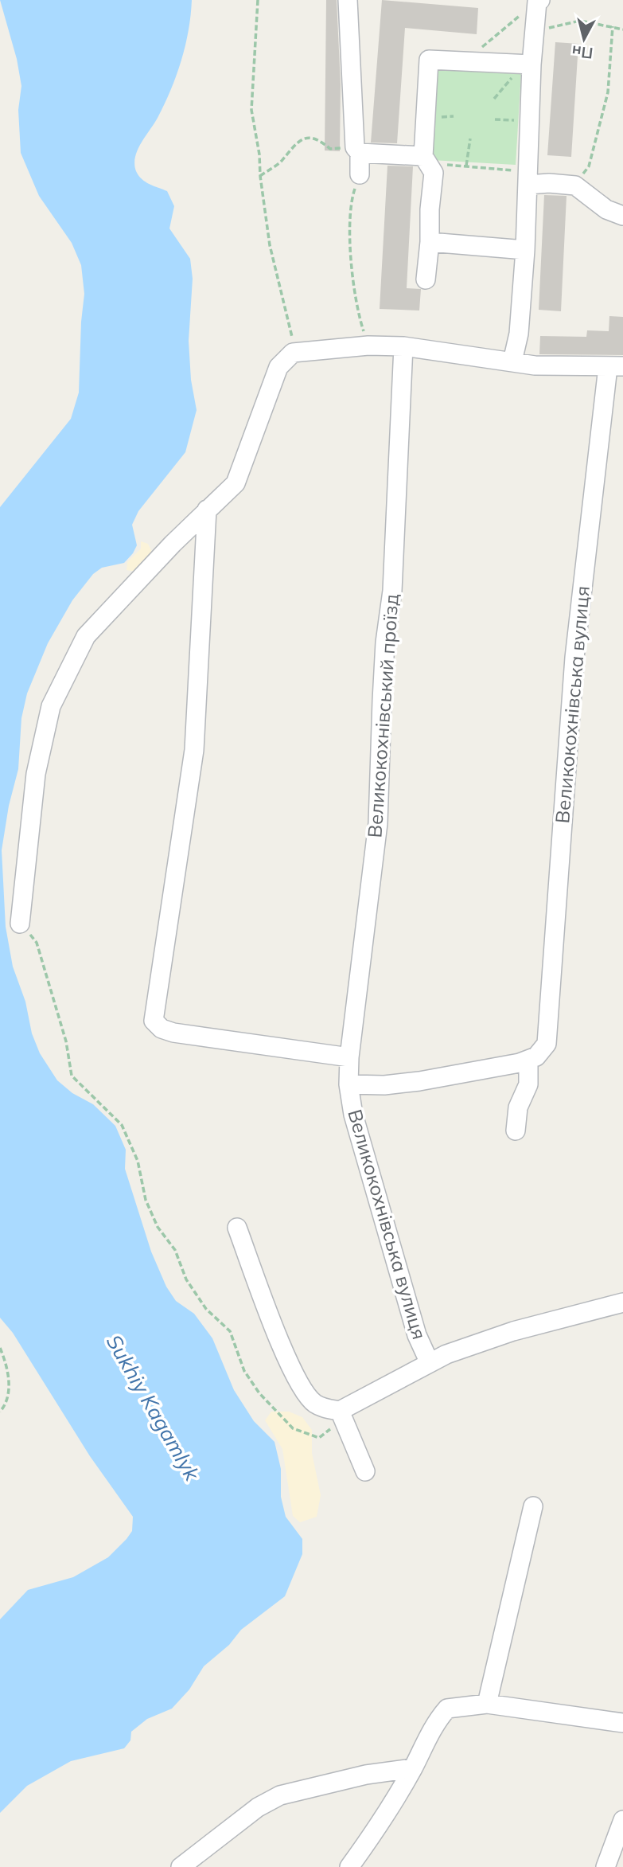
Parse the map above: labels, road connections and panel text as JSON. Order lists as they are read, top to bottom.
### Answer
{
  "streets": {
    "street": ["Великокохнівська вулиця", "Великокохнівський проїзд"]
  },
  "crossings": [
    ["Великокохнівська вулиця", "Великокохнівський проїзд"]
  ],
  "water": ["Sukhiy Kagamlyk"],
  "north": "bottom"
}
